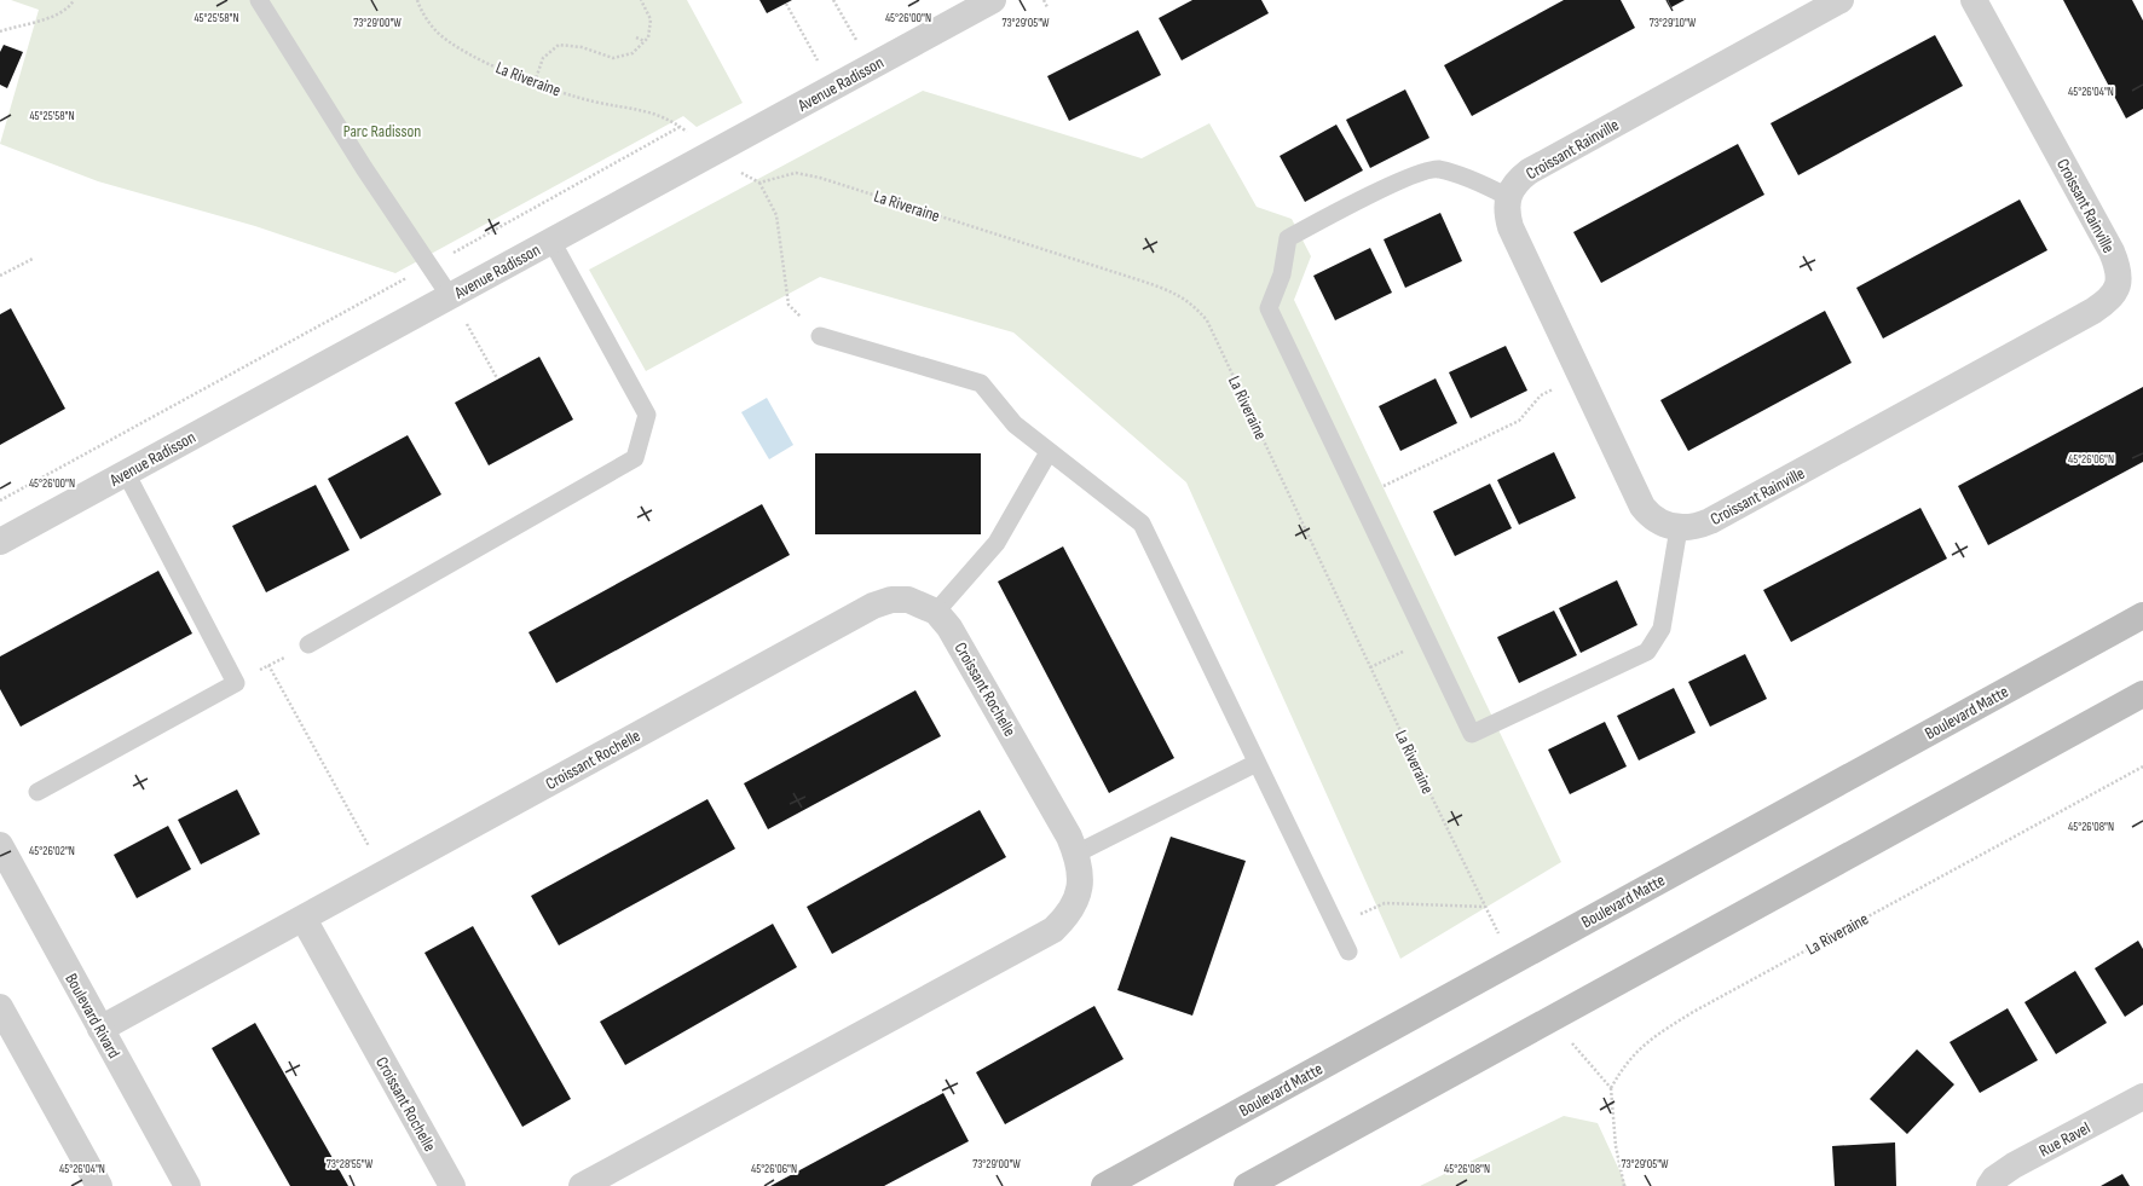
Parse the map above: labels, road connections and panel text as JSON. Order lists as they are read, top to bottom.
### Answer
{
  "streets": {
    "main road": ["Boulevard Matte"],
    "street": [
      "Avenue Radisson",
      "Croissant Rainville",
      "Croissant Rochelle",
      "Boulevard Rivard",
      "Rue Ravel"
    ],
    "path": ["La Riveraine"]
  },
  "crossings": [
    ["Croissant Rochelle", "Boulevard Rivard"]
  ],
  "parks": ["Parc Radisson"],
  "coordinates": [
    "45°26'00\"N",
    "45°25'58\"N",
    "73°29'00\"W",
    "73°29'05\"W",
    "73°29'10\"W",
    "45°26'04\"N",
    "45°26'06\"N",
    "45°26'08\"N",
    "45°26'02\"N",
    "73°28'55\"W"
  ]
}
